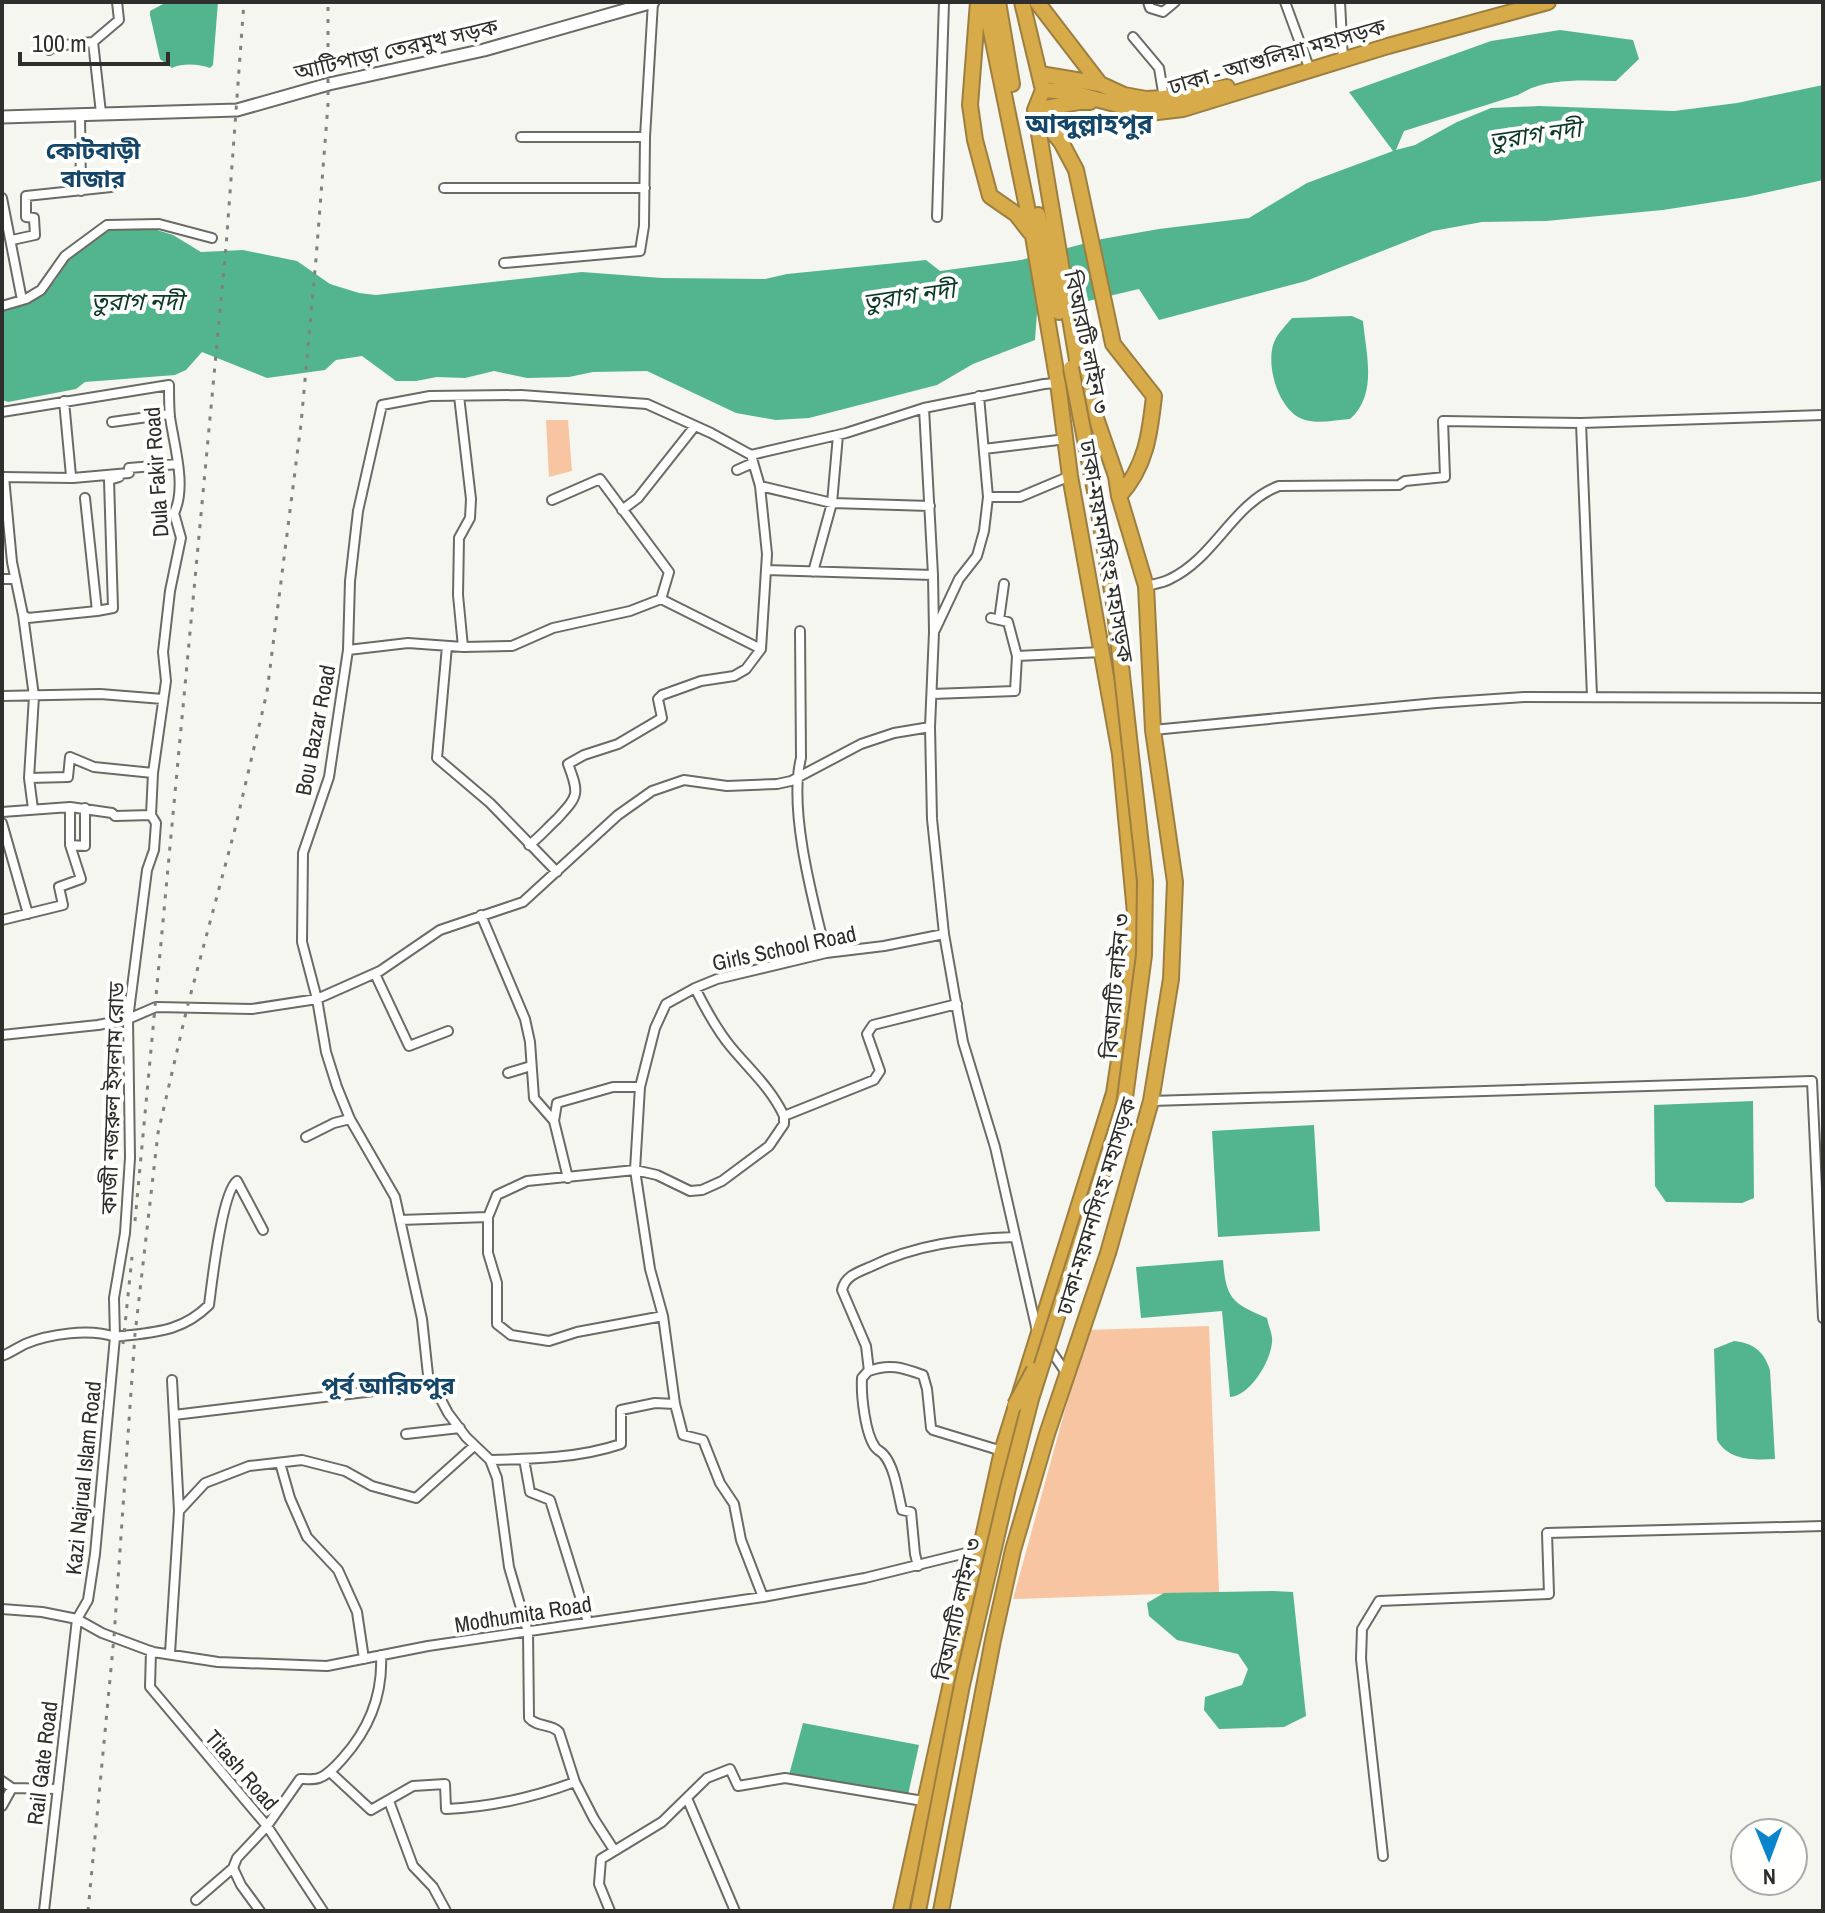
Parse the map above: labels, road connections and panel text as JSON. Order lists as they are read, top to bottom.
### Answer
{
  "streets": {
    "highway": ["ঢাকা - আশুলিয়া মহাসড়ক", "বিআরটি লাইন ৩", "ঢাকা-ময়মনসিংহ মহাসড়ক"],
    "main road": ["আটিপাড়া তেরমুখ সড়ক"],
    "street": [
      "Dula Fakir Road",
      "Bou Bazar Road",
      "Girls School Road",
      "কাজী নজরুল ইসলাম রোড",
      "Kazi Najrual Islam Road",
      "Modhumita Road",
      "Rail Gate Road",
      "Titash Road"
    ]
  },
  "crossings": [
    ["বিআরটি লাইন ৩", "ঢাকা-ময়মনসিংহ মহাসড়ক"],
    ["Dula Fakir Road", "কাজী নজরুল ইসলাম রোড"],
    ["Girls School Road", "Modhumita Road"],
    ["কাজী নজরুল ইসলাম রোড", "Kazi Najrual Islam Road"],
    ["Kazi Najrual Islam Road", "Modhumita Road"],
    ["Kazi Najrual Islam Road", "Rail Gate Road"],
    ["Modhumita Road", "Rail Gate Road"],
    ["Modhumita Road", "Titash Road"]
  ],
  "districts": ["আব্দুল্লাহপুর", "কোটবাড়ী বাজার", "পূর্ব আরিচপুর"],
  "water": ["তুরাগ নদী"],
  "scale_bar": "100 m",
  "north": "bottom"
}
